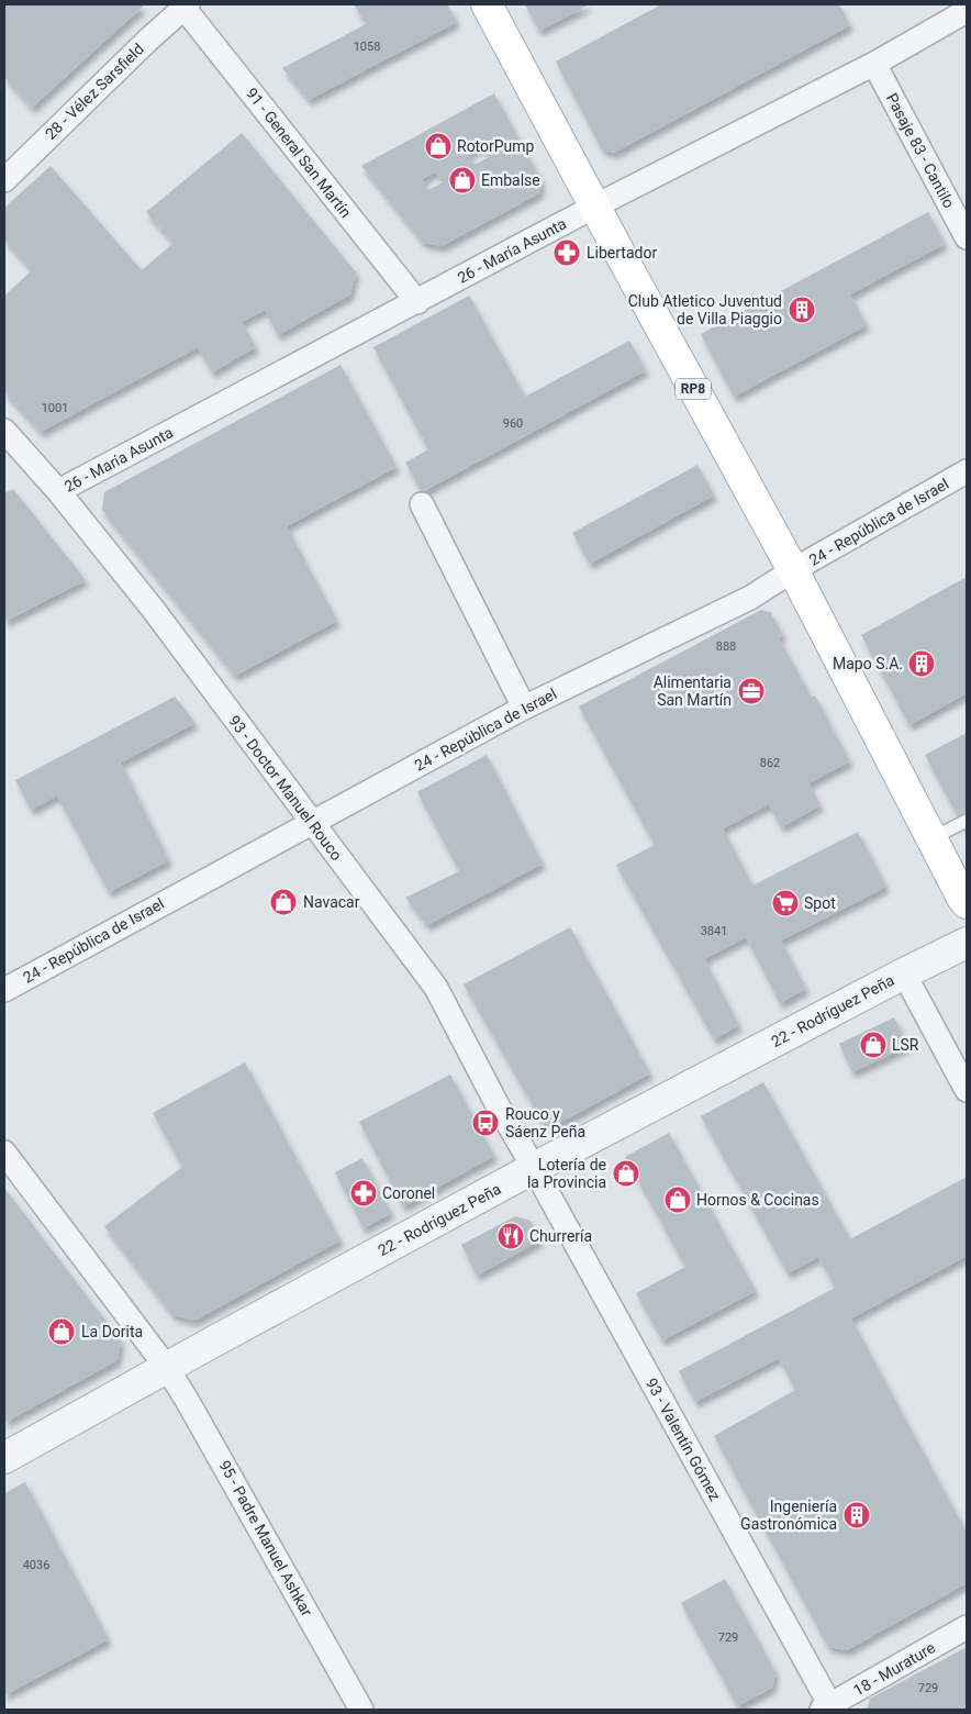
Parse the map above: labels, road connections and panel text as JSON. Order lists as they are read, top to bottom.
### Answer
{
  "streets": {
    "main road": ["RP8"],
    "street": [
      "28 - Vélez Sarsfield",
      "Pasaje 83 - Cantilo",
      "91 - General San Martín",
      "26 - María Asunta",
      "24 - República de Israel",
      "93 - Doctor Manuel Rouco",
      "22 - Rodríguez Peña",
      "93 - Valentín Gómez",
      "95 - Padre Manuel Ashkar",
      "18 - Murature"
    ]
  },
  "crossings": [
    ["28 - Vélez Sarsfield", "91 - General San Martín"],
    ["Pasaje 83 - Cantilo", "26 - María Asunta"],
    ["91 - General San Martín", "26 - María Asunta"],
    ["26 - María Asunta", "RP8"],
    ["26 - María Asunta", "93 - Doctor Manuel Rouco"],
    ["RP8", "24 - República de Israel"],
    ["24 - República de Israel", "93 - Doctor Manuel Rouco"],
    ["93 - Doctor Manuel Rouco", "22 - Rodríguez Peña"],
    ["93 - Doctor Manuel Rouco", "93 - Valentín Gómez"],
    ["22 - Rodríguez Peña", "93 - Valentín Gómez"],
    ["22 - Rodríguez Peña", "95 - Padre Manuel Ashkar"],
    ["93 - Valentín Gómez", "18 - Murature"]
  ],
  "places": {
    "shop": [
      "RotorPump",
      "Embalse",
      "Navacar",
      "LSR",
      "Lotería de la Provincia",
      "Hornos & Cocinas",
      "La Dorita"
    ],
    "pharmacy": ["Libertador", "Coronel"],
    "building": ["Club Atletico Juventud de Villa Piaggio", "Mapo S.A.", "Ingeniería Gastronómica"],
    "office": ["Alimentaria San Martín"],
    "supermarket": ["Spot"],
    "bus stop": ["Rouco y Sáenz Peña"],
    "restaurant": ["Churrería"]
  },
  "house_numbers": [
    "1058",
    "1001",
    "960",
    "888",
    "862",
    "3841",
    "4036",
    "729",
    "729"
  ]
}
